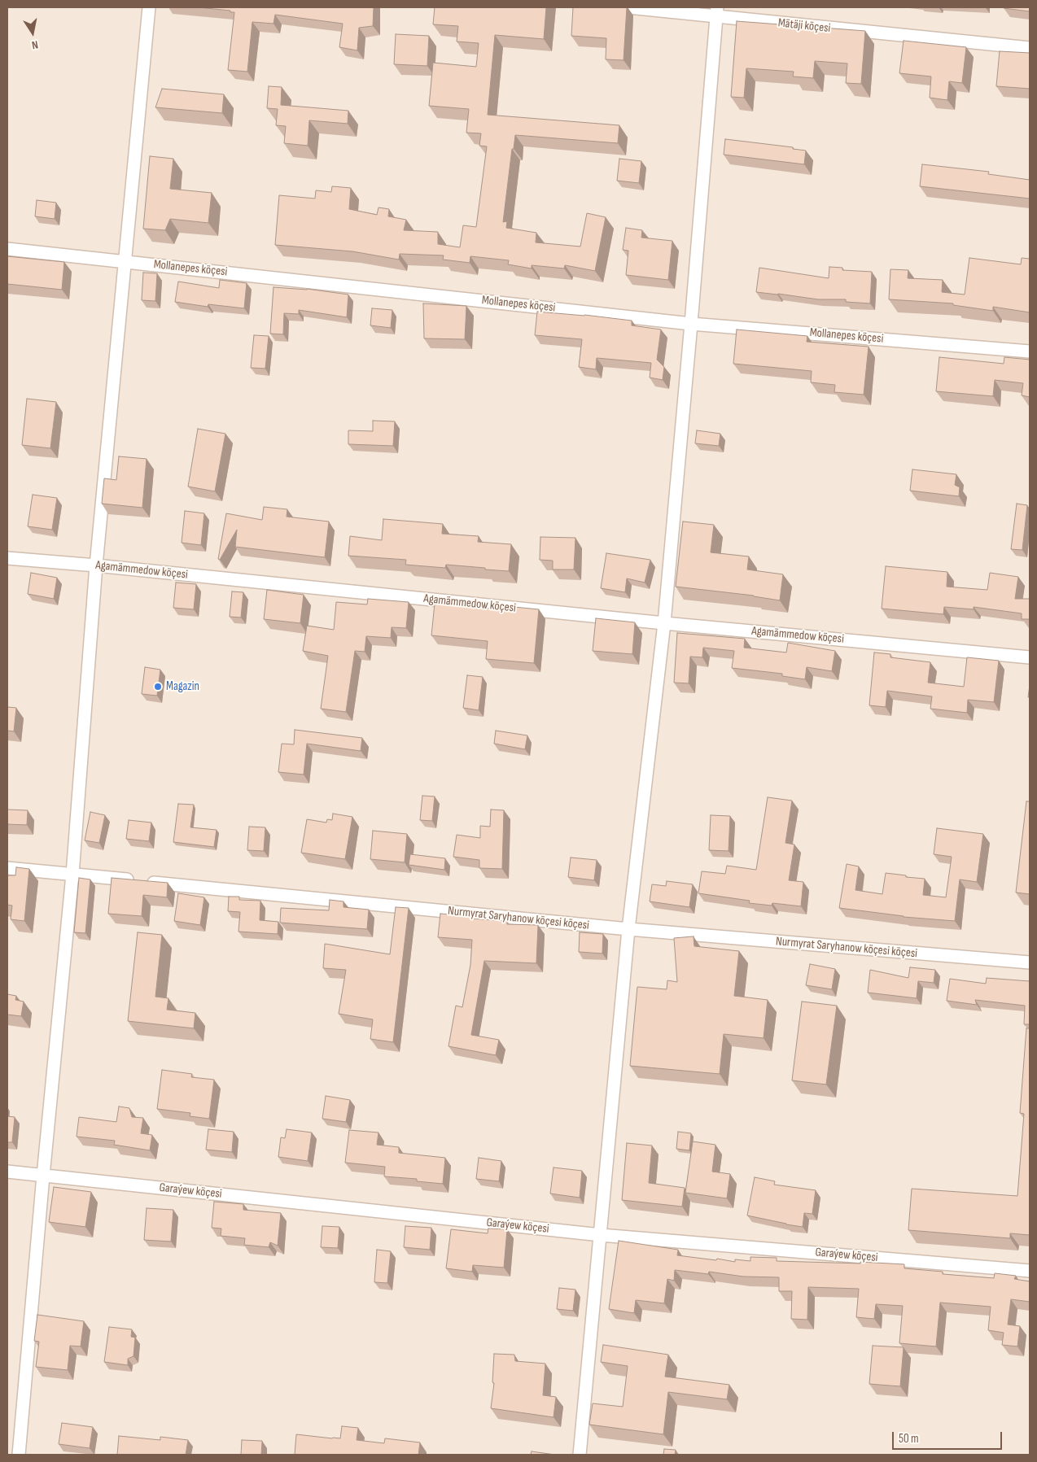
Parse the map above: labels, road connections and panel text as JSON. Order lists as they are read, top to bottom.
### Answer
{
  "streets": {
    "street": [
      "Mätäji köçesi",
      "Mollanepes köçesi",
      "Agamämmedow köçesi",
      "Nurmyrat Saryhanow köçesi köçesi",
      "Garaýew köçesi"
    ]
  },
  "places": ["Magazin"],
  "scale_bar": "50 m",
  "north": "bottom"
}
